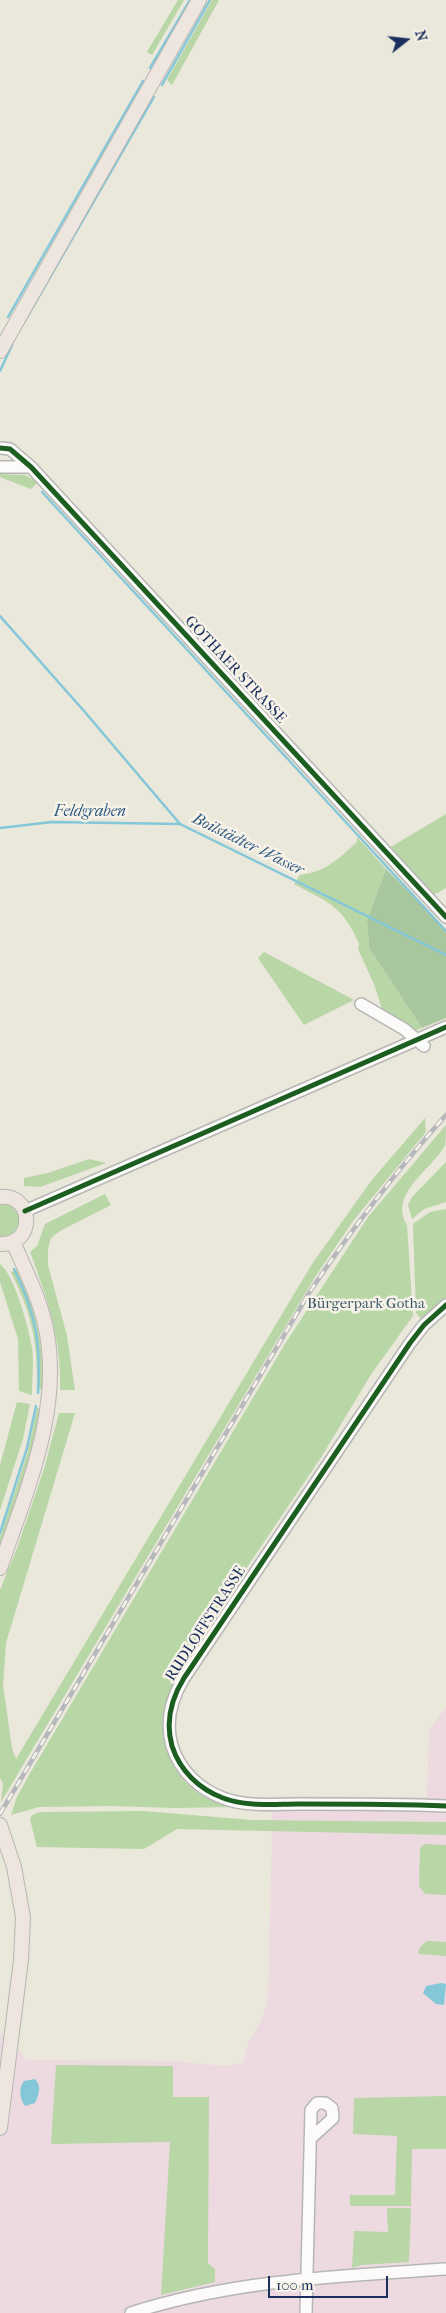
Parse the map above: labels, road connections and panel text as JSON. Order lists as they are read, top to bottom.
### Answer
{
  "streets": {
    "street": ["GOTHAER STRASSE", "RUDLOFFSTRASSE"]
  },
  "water": ["Feldgraben", "Boilstädter Wasser"],
  "parks": ["Bürgerpark Gotha"],
  "scale_bar": "100 m",
  "north": "right"
}
